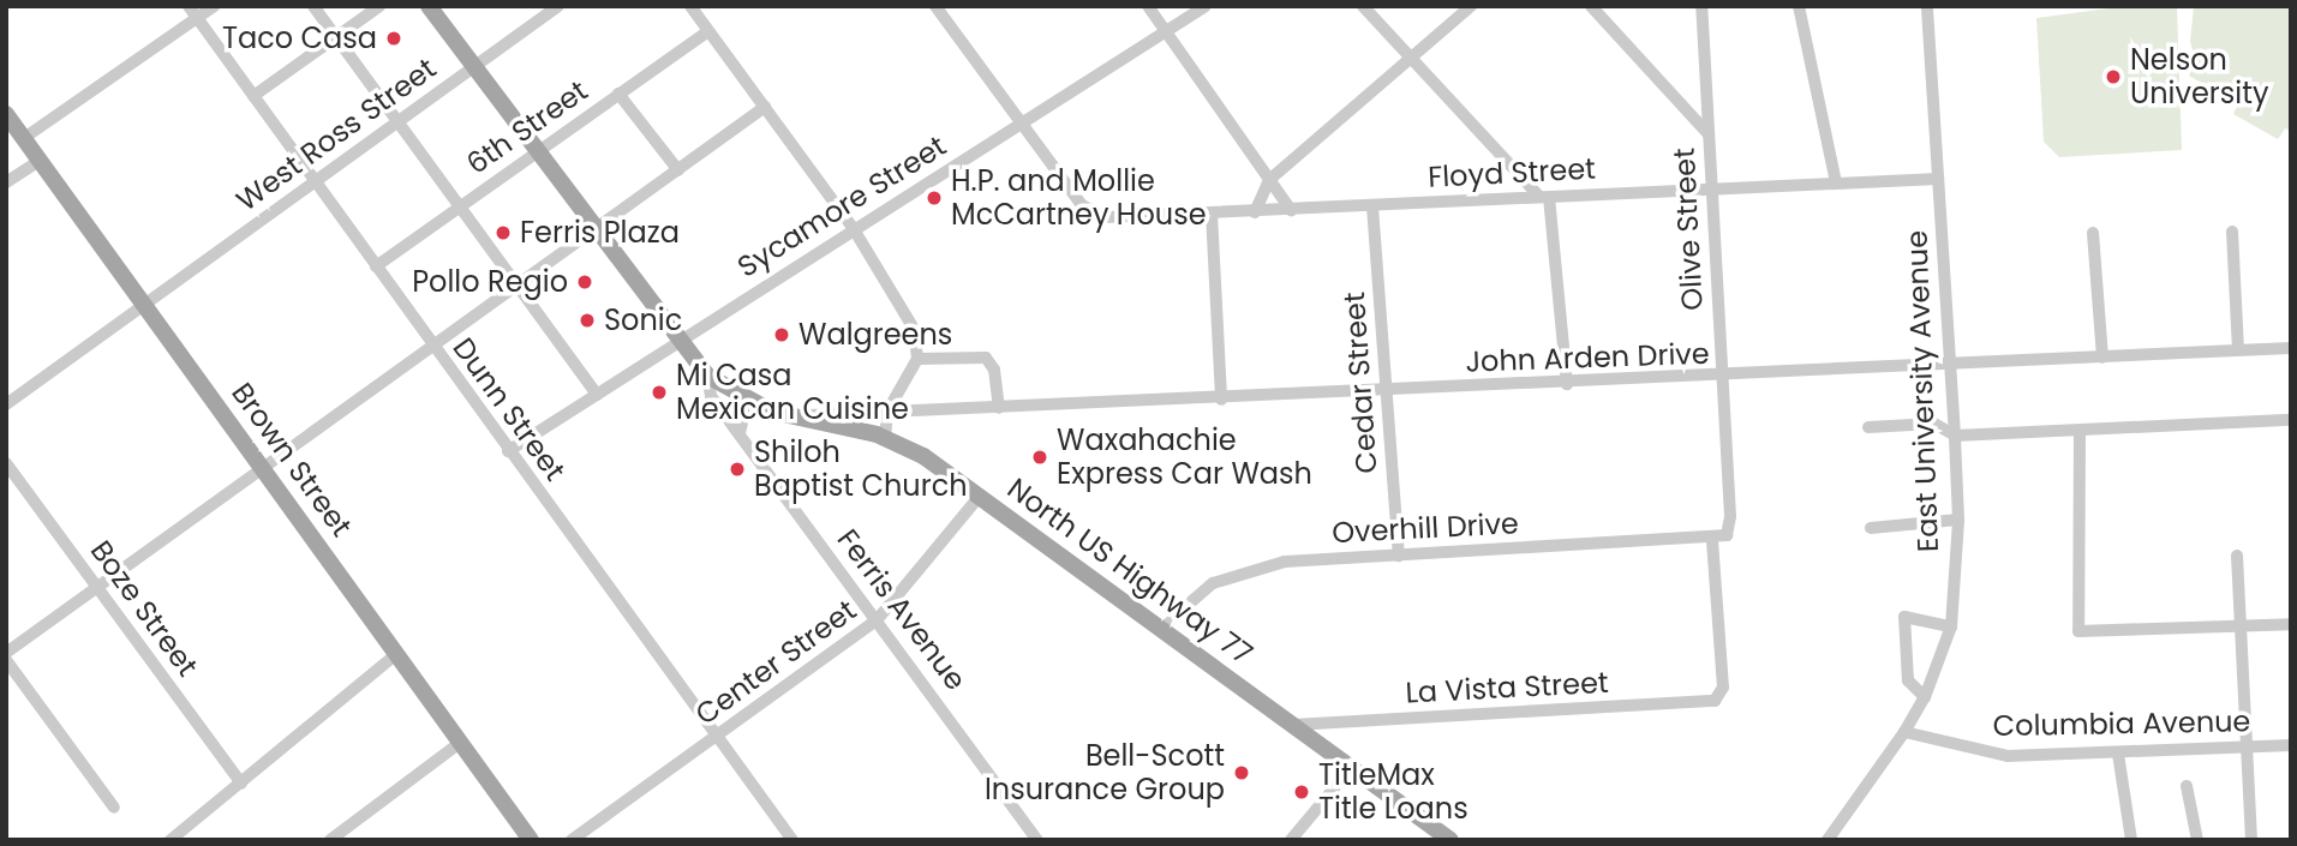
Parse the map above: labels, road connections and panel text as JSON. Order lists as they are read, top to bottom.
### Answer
{
  "streets": {
    "main road": ["Brown Street", "North US Highway 77", "Ferris Avenue"],
    "street": [
      "6th Street",
      "West Ross Street",
      "Floyd Street",
      "Sycamore Street",
      "Olive Street",
      "John Arden Drive",
      "Cedar Street",
      "East University Avenue",
      "Dunn Street",
      "Overhill Drive",
      "Boze Street",
      "Center Street",
      "La Vista Street",
      "Columbia Avenue"
    ]
  },
  "crossings": [
    ["6th Street", "Dunn Street"],
    ["6th Street", "Ferris Avenue"],
    ["West Ross Street", "Dunn Street"],
    ["West Ross Street", "Brown Street"],
    ["West Ross Street", "Ferris Avenue"],
    ["Floyd Street", "Sycamore Street"],
    ["Floyd Street", "Olive Street"],
    ["Floyd Street", "Cedar Street"],
    ["Floyd Street", "East University Avenue"],
    ["Sycamore Street", "Dunn Street"],
    ["Sycamore Street", "Ferris Avenue"],
    ["Olive Street", "John Arden Drive"],
    ["Olive Street", "Overhill Drive"],
    ["Olive Street", "La Vista Street"],
    ["John Arden Drive", "Cedar Street"],
    ["John Arden Drive", "East University Avenue"],
    ["John Arden Drive", "North US Highway 77"],
    ["Cedar Street", "Overhill Drive"],
    ["East University Avenue", "Columbia Avenue"],
    ["Dunn Street", "Center Street"],
    ["Overhill Drive", "North US Highway 77"],
    ["Overhill Drive", "La Vista Street"],
    ["North US Highway 77", "Ferris Avenue"],
    ["North US Highway 77", "Center Street"],
    ["North US Highway 77", "La Vista Street"],
    ["Ferris Avenue", "Center Street"]
  ],
  "places": [
    "Taco Casa",
    "Nelson University",
    "H.P. and Mollie McCartney House",
    "Ferris Plaza",
    "Pollo Regio",
    "Sonic",
    "Walgreens",
    "Mi Casa Mexican Cuisine",
    "Waxahachie Express Car Wash",
    "Shiloh Baptist Church",
    "Bell-Scott Insurance Group",
    "TitleMax Title Loans"
  ]
}
